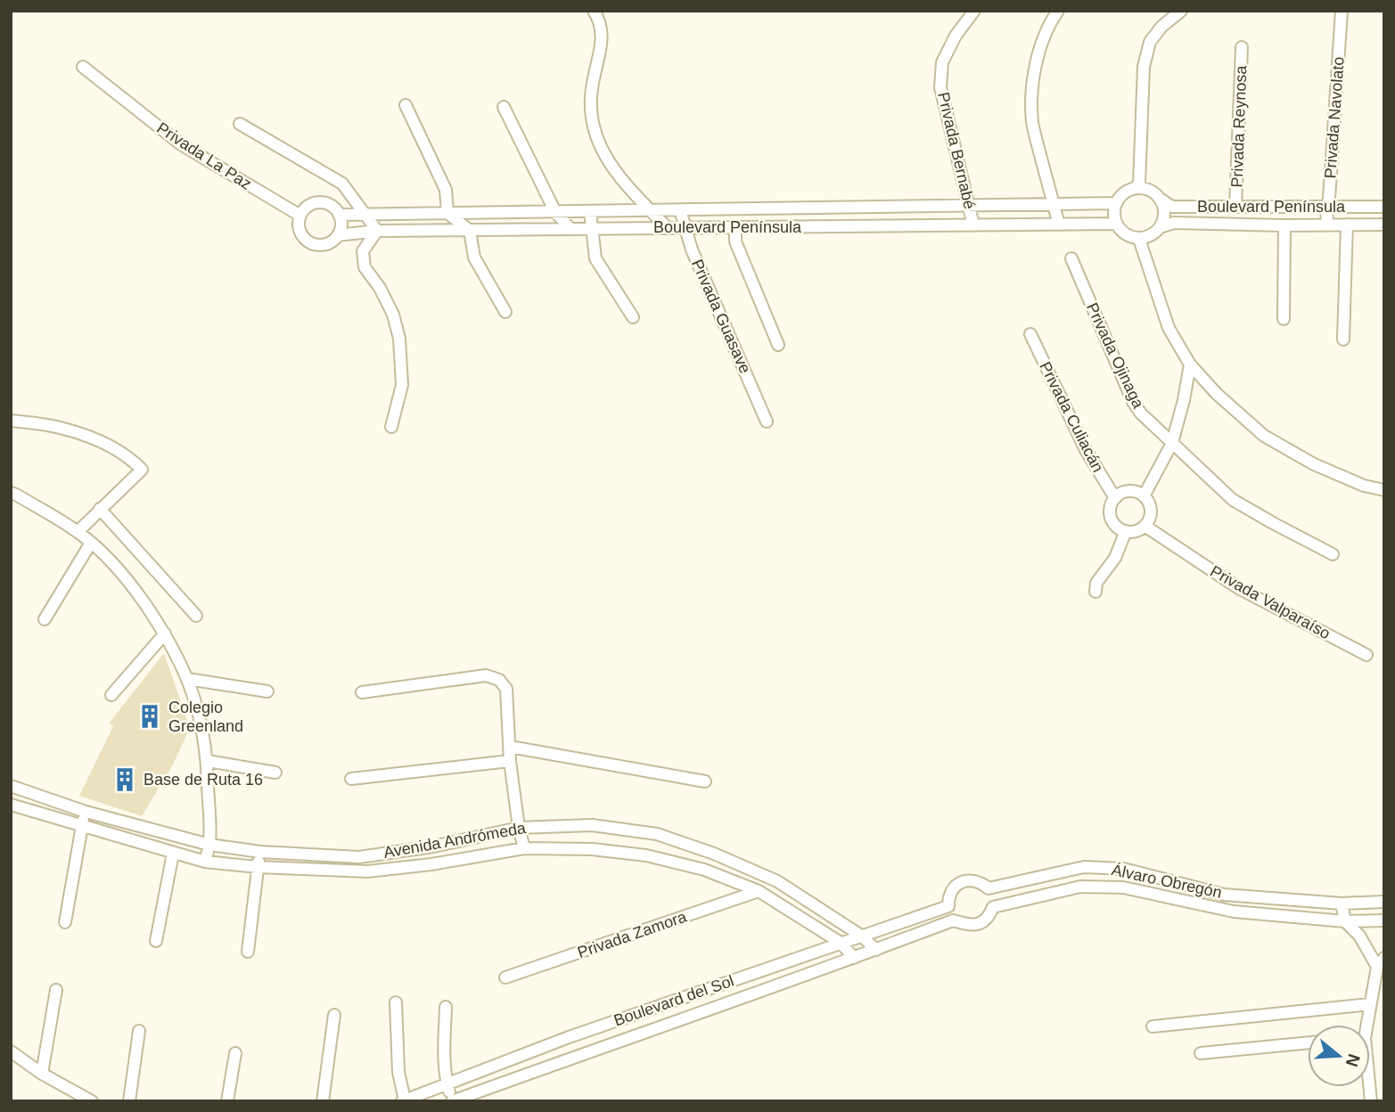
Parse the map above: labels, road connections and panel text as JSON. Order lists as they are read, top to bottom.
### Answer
{
  "streets": {
    "street": [
      "Privada Navolato",
      "Privada Reynosa",
      "Privada Bernabé",
      "Privada La Paz",
      "Boulevard Península",
      "Privada Guasave",
      "Privada Ojinaga",
      "Privada Culiacán",
      "Privada Valparaíso",
      "Avenida Andrómeda",
      "Álvaro Obregón",
      "Privada Zamora",
      "Boulevard del Sol"
    ]
  },
  "crossings": [
    ["Privada Navolato", "Boulevard Península"],
    ["Privada Reynosa", "Boulevard Península"],
    ["Privada Bernabé", "Boulevard Península"],
    ["Privada La Paz", "Boulevard Península"],
    ["Boulevard Península", "Privada Guasave"],
    ["Privada Culiacán", "Privada Valparaíso"],
    ["Avenida Andrómeda", "Privada Zamora"],
    ["Avenida Andrómeda", "Boulevard del Sol"],
    ["Álvaro Obregón", "Boulevard del Sol"]
  ],
  "places": {
    "building": ["Colegio Greenland", "Base de Ruta 16"]
  },
  "north": "right"
}
